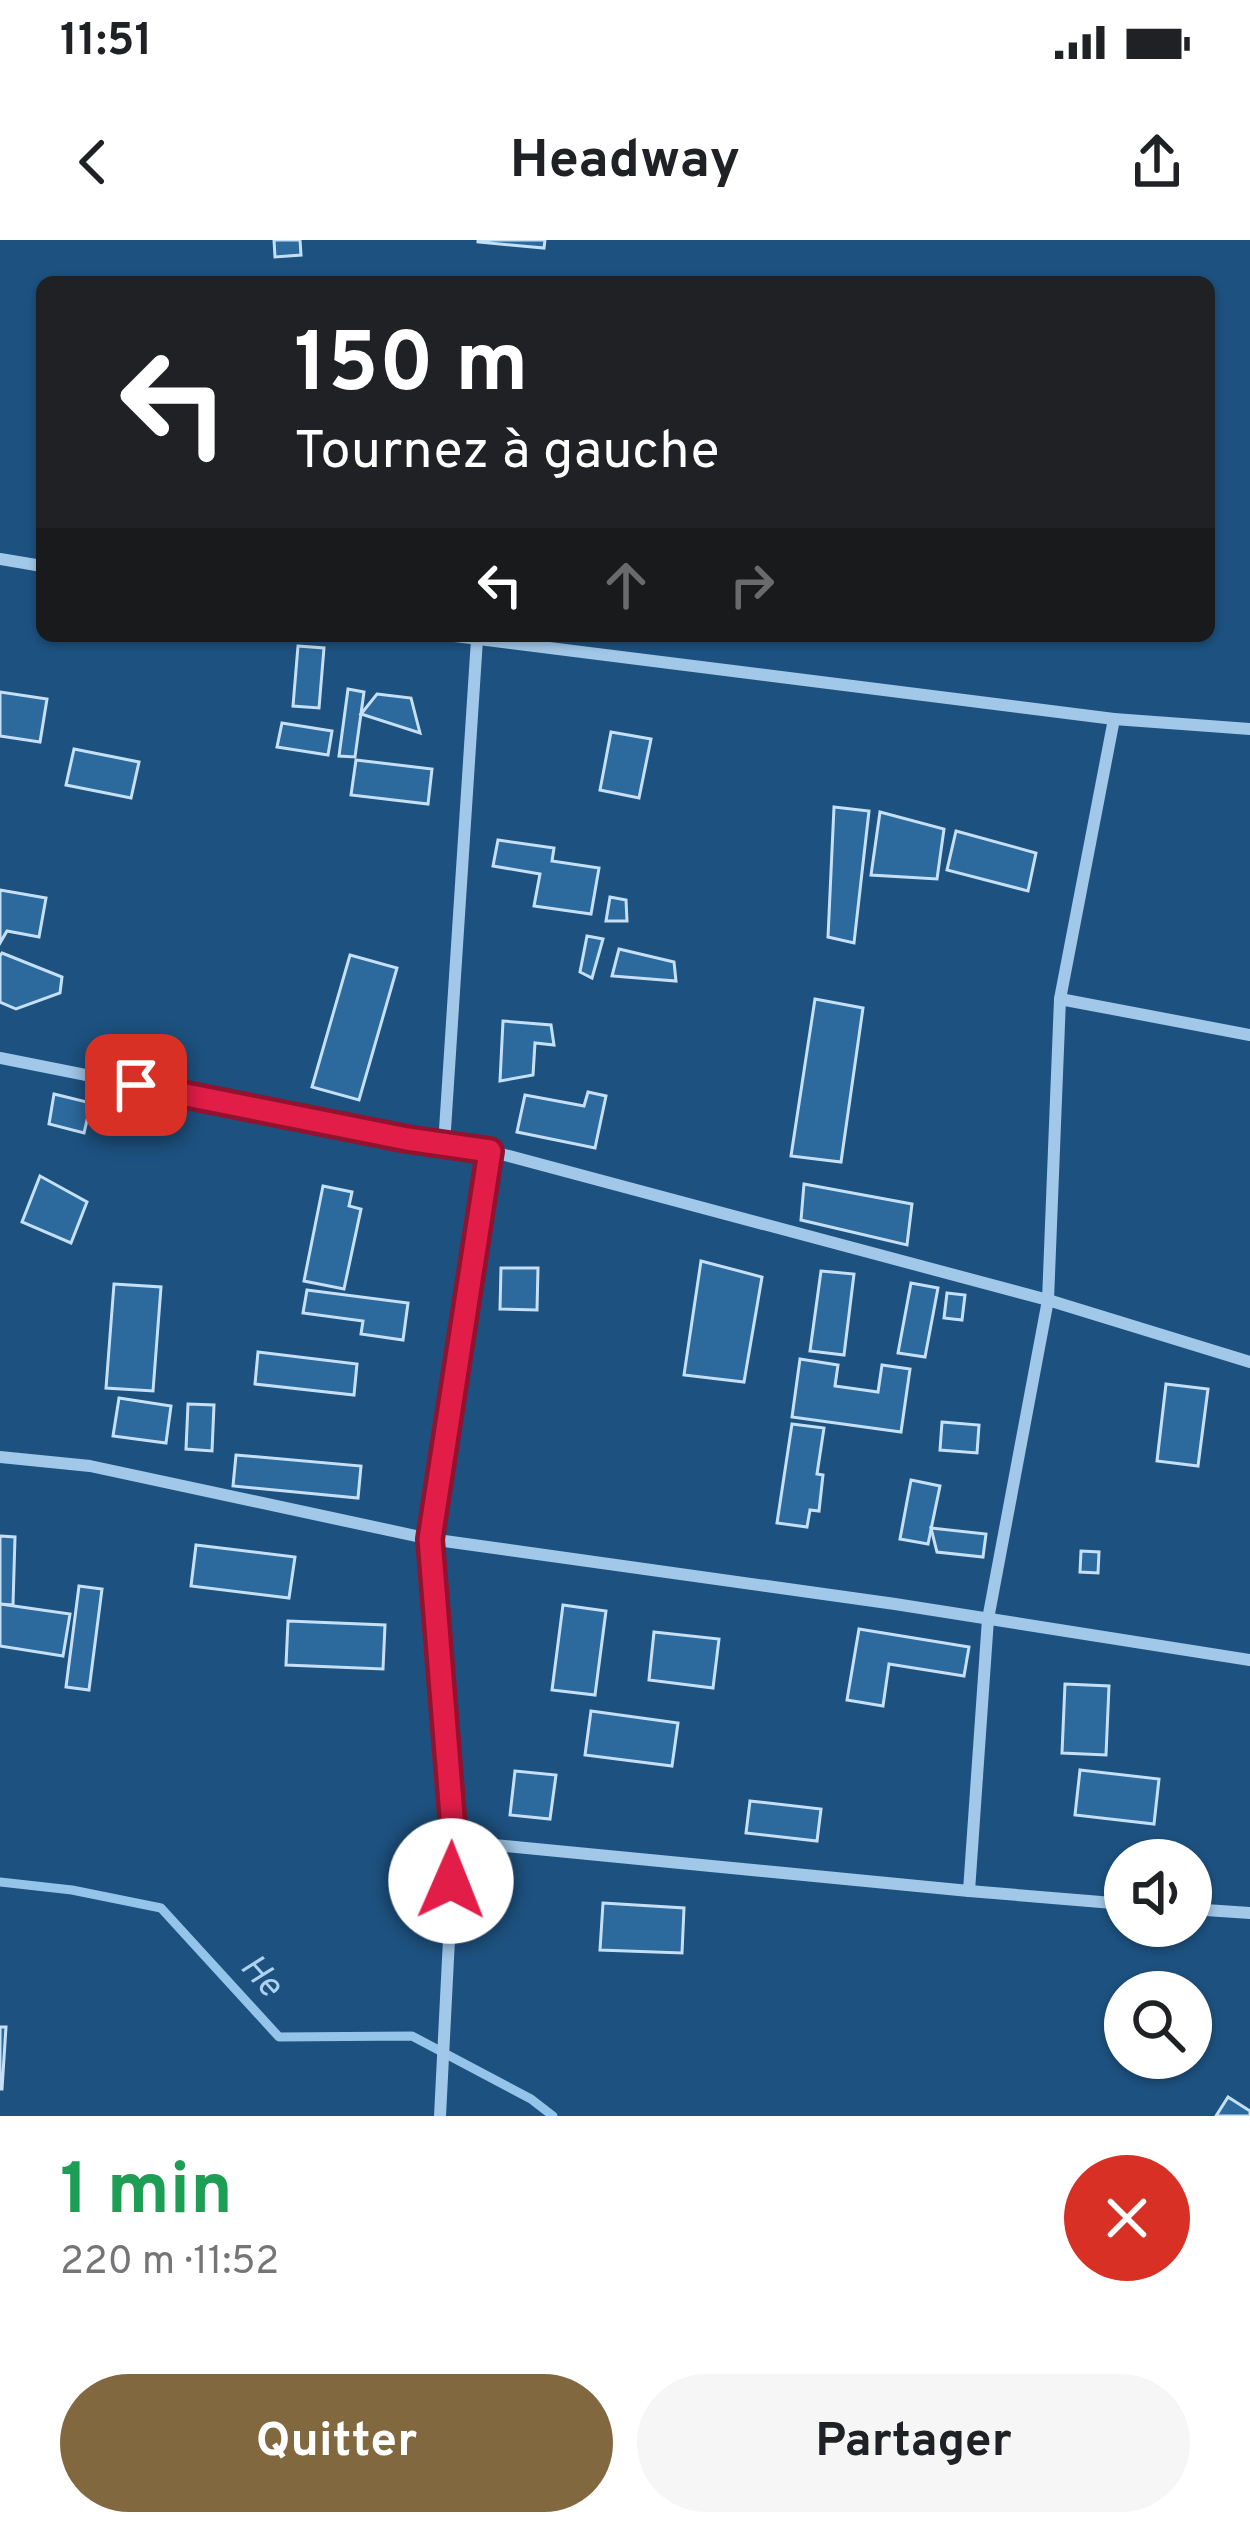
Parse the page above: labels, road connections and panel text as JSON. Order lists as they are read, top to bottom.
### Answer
{
  "water": ["He"],
  "page": {
    "status": "11:51",
    "header": "Headway",
    "turn": ["150 m", "Tournez à gauche"],
    "heading": ["1 min", "220 m · 11:52"],
    "buttons": ["Quitter", "Partager"]
  }
}
